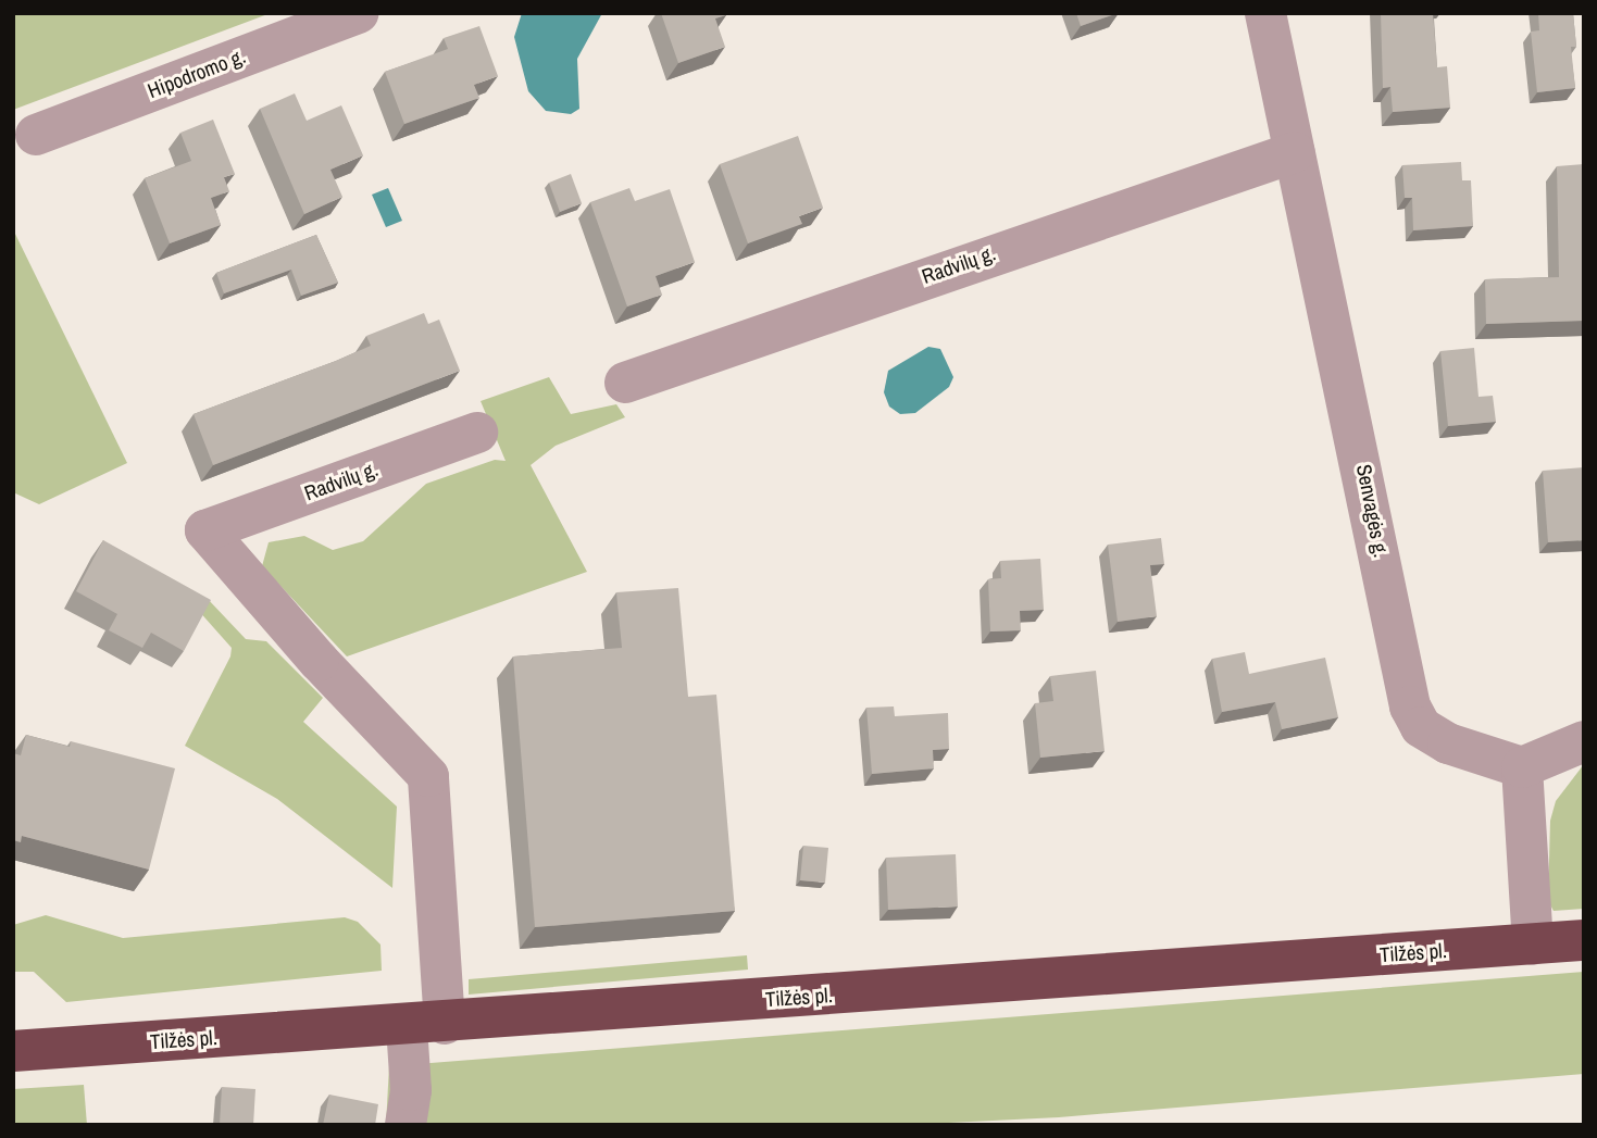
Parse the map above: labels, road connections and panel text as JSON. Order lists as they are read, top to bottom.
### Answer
{
  "streets": {
    "highway": ["Tilžės pl."],
    "street": ["Hipodromo g.", "Radvilų g.", "Senvagės g."]
  },
  "crossings": [
    ["Radvilų g.", "Senvagės g."],
    ["Radvilų g.", "Tilžės pl."]
  ]
}
